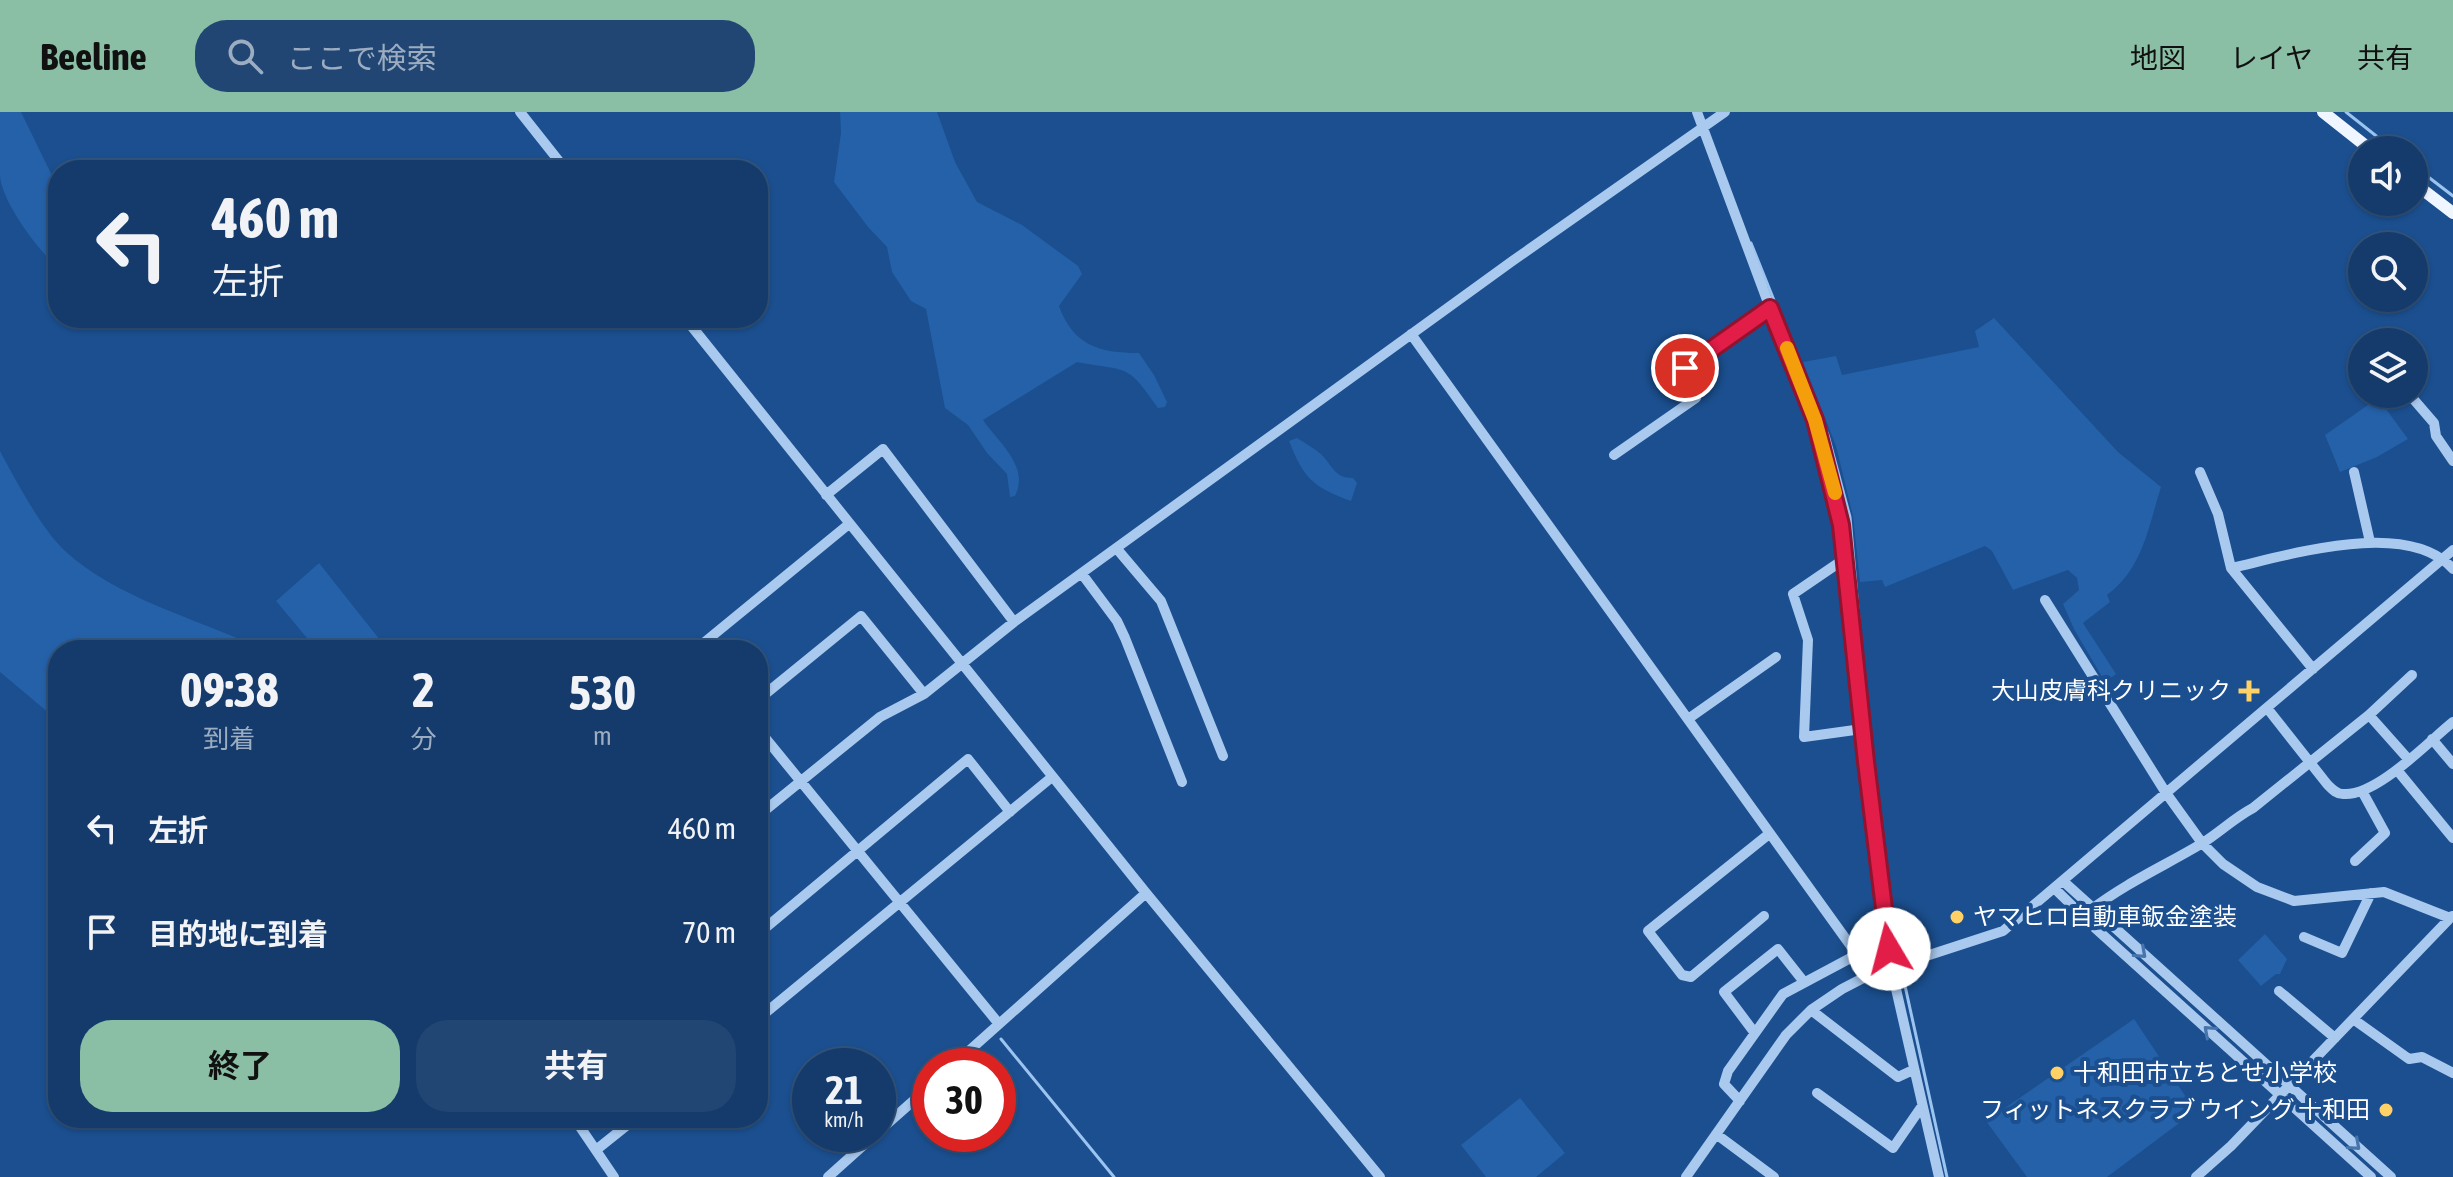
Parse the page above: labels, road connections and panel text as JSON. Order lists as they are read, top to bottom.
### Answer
{
  "places": {
    "health": ["大山皮膚科クリニック"],
    "other": ["ヤマヒロ自動車鈑金塗装", "十和田市立ちとせ小学校", "フィットネスクラブ ウイング 十和田"]
  },
  "page": {
    "header": "Beeline",
    "search": "ここで検索",
    "nav": ["地図", "レイヤ", "共有"],
    "turn": ["460 m", "左折"],
    "eta": [
      "09:38",
      "到着",
      "2",
      "分",
      "530",
      "m"
    ],
    "list": [
      {
        "name": "左折",
        "value": "460 m"
      },
      {
        "name": "目的地に到着",
        "value": "70 m"
      }
    ],
    "buttons": ["終了", "共有"],
    "speed": "21 km/h",
    "limit": "30"
  }
}
